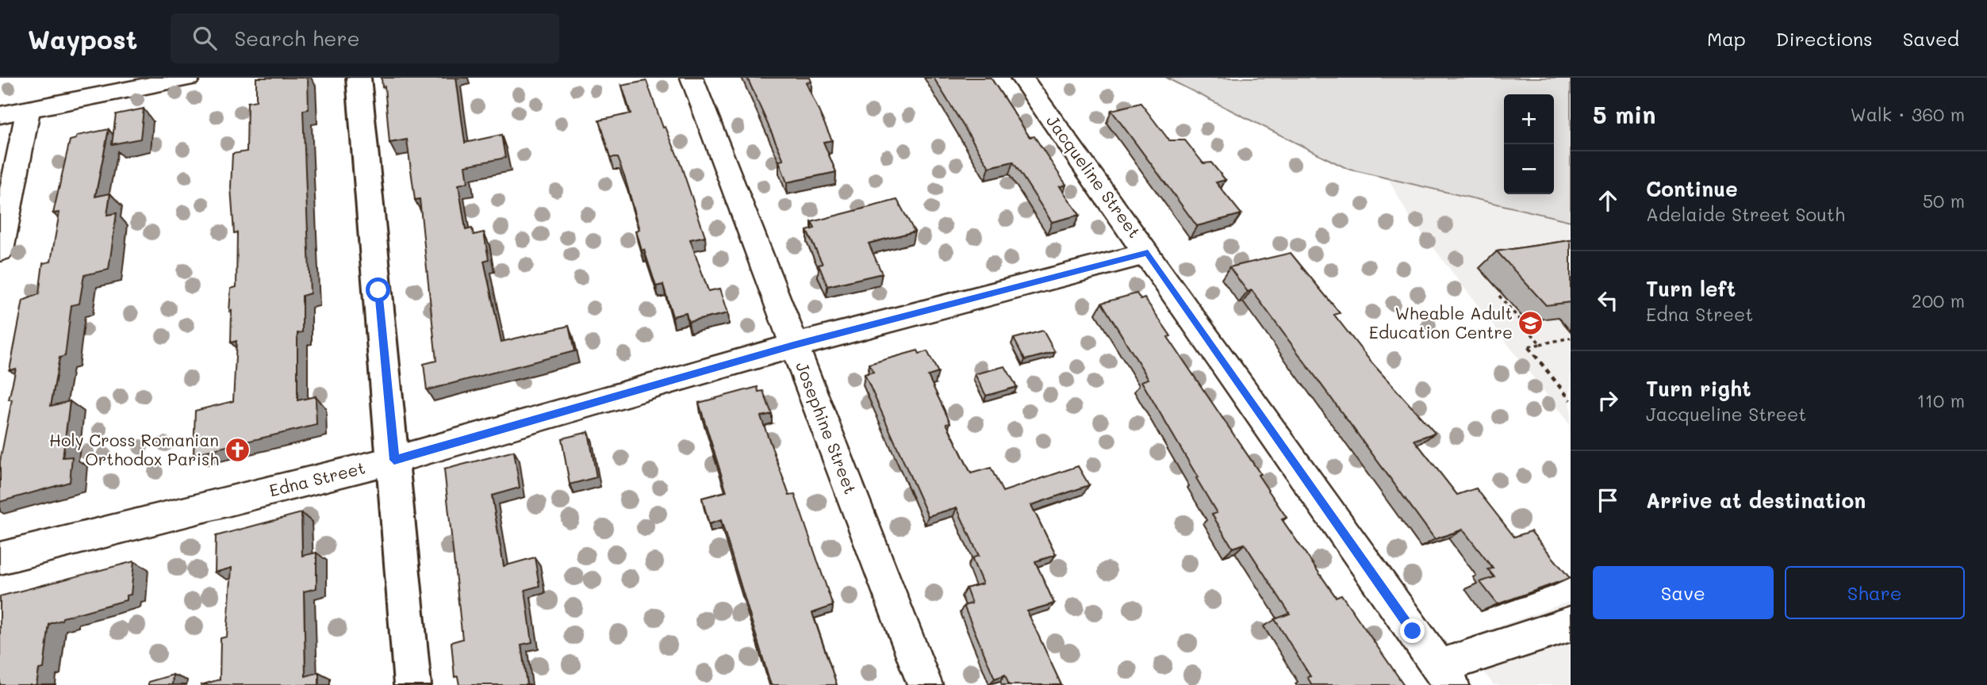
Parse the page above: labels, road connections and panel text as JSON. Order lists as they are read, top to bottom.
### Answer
{
  "streets": {
    "street": ["Jacqueline Street", "Josephine Street", "Edna Street"]
  },
  "crossings": [
    ["Jacqueline Street", "Edna Street"],
    ["Josephine Street", "Edna Street"]
  ],
  "places": {
    "school or university": ["Wheable Adult Education Centre"],
    "church": ["Holy Cross Romanian Orthodox Parish"]
  },
  "page": {
    "header": "Waypost",
    "search": "Search here",
    "nav": ["Map", "Directions", "Saved"],
    "heading": ["5 min", "Walk · 360 m"],
    "map_buttons": ["+", "−"],
    "list": [
      ["Continue", "Adelaide Street South", "50 m"],
      ["Turn left", "Edna Street", "200 m"],
      ["Turn right", "Jacqueline Street", "110 m"],
      "Arrive at destination"
    ],
    "buttons": ["Save", "Share"]
  }
}
